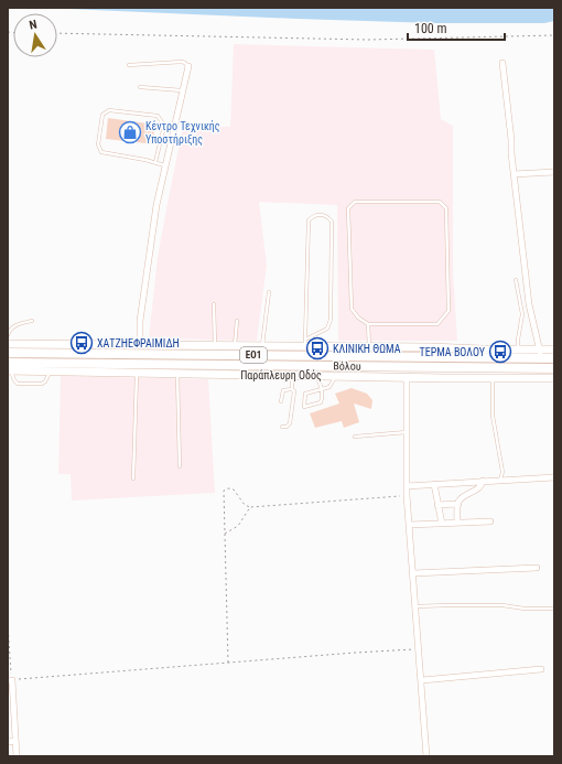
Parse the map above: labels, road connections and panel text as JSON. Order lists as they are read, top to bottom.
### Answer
{
  "streets": {
    "main road": ["ΕΟ1", "Βόλου"],
    "street": ["Παράπλευρη Οδός"]
  },
  "crossings": [
    ["Βόλου", "Παράπλευρη Οδός"]
  ],
  "places": {
    "shop": ["Κέντρο Τεχνικής Υποστήριξης"],
    "bus stop": ["ΧΑΤΖΗΕΦΡΑΙΜΙΔΗ", "ΚΛΙΝΙΚΗ ΘΩΜΑ", "ΤΕΡΜΑ ΒΟΛΟΥ"]
  },
  "scale_bar": "100 m",
  "north": "top"
}
